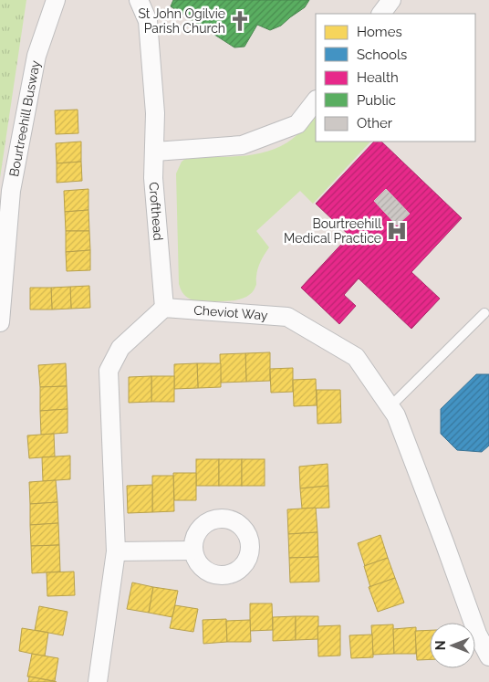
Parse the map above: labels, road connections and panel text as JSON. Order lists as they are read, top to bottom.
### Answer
{
  "streets": {
    "street": ["Bourtreehill Busway", "Crofthead", "Cheviot Way"]
  },
  "crossings": [
    ["Crofthead", "Cheviot Way"]
  ],
  "places": {
    "church": ["St John Ogilvie Parish Church"],
    "hospital": ["Bourtreehill Medical Practice"]
  },
  "legend": [
    "Homes",
    "Schools",
    "Health",
    "Public",
    "Other"
  ],
  "north": "left"
}
